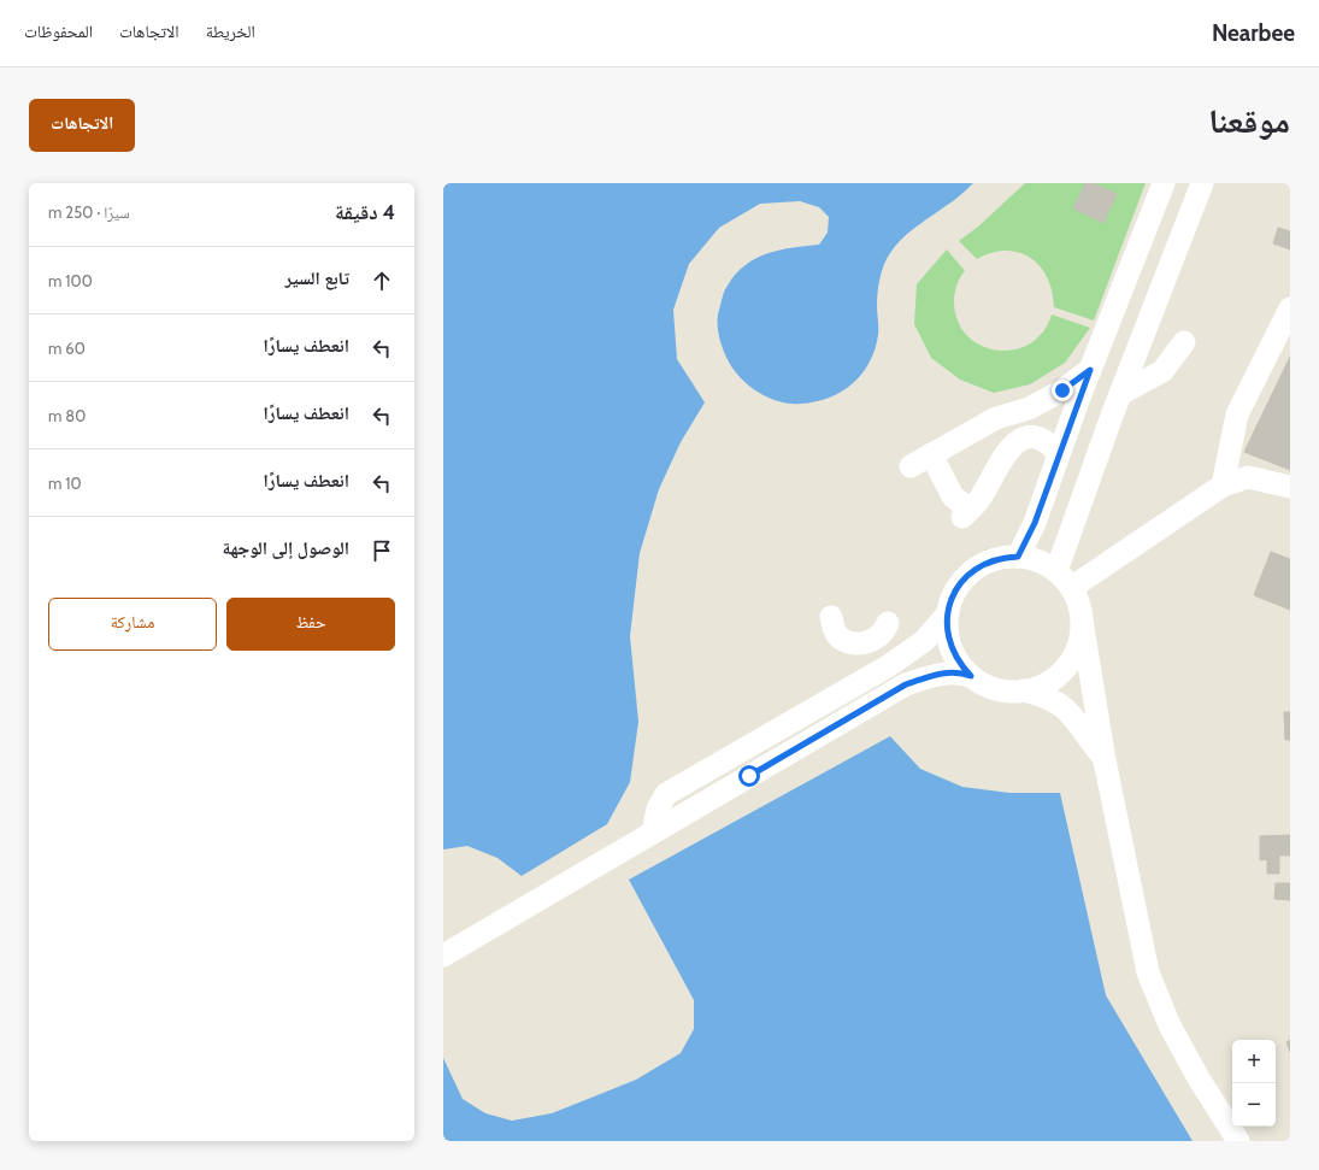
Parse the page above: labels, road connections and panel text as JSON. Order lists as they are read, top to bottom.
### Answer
{
  "page": {
    "header": "Nearbee",
    "nav": ["الخريطة", "الاتجاهات", "المحفوظات"],
    "title": "موقعنا",
    "buttons": [
      "الاتجاهات",
      ["حفظ", "مشاركة"]
    ],
    "heading": ["4 دقيقة", "سيرًا · 250 m"],
    "list": [
      ["تابع السير", "100 m"],
      ["انعطف يسارًا", "60 m"],
      ["انعطف يسارًا", "80 m"],
      ["انعطف يسارًا", "10 m"],
      "الوصول إلى الوجهة"
    ],
    "map_buttons": ["+", "−"]
  }
}
